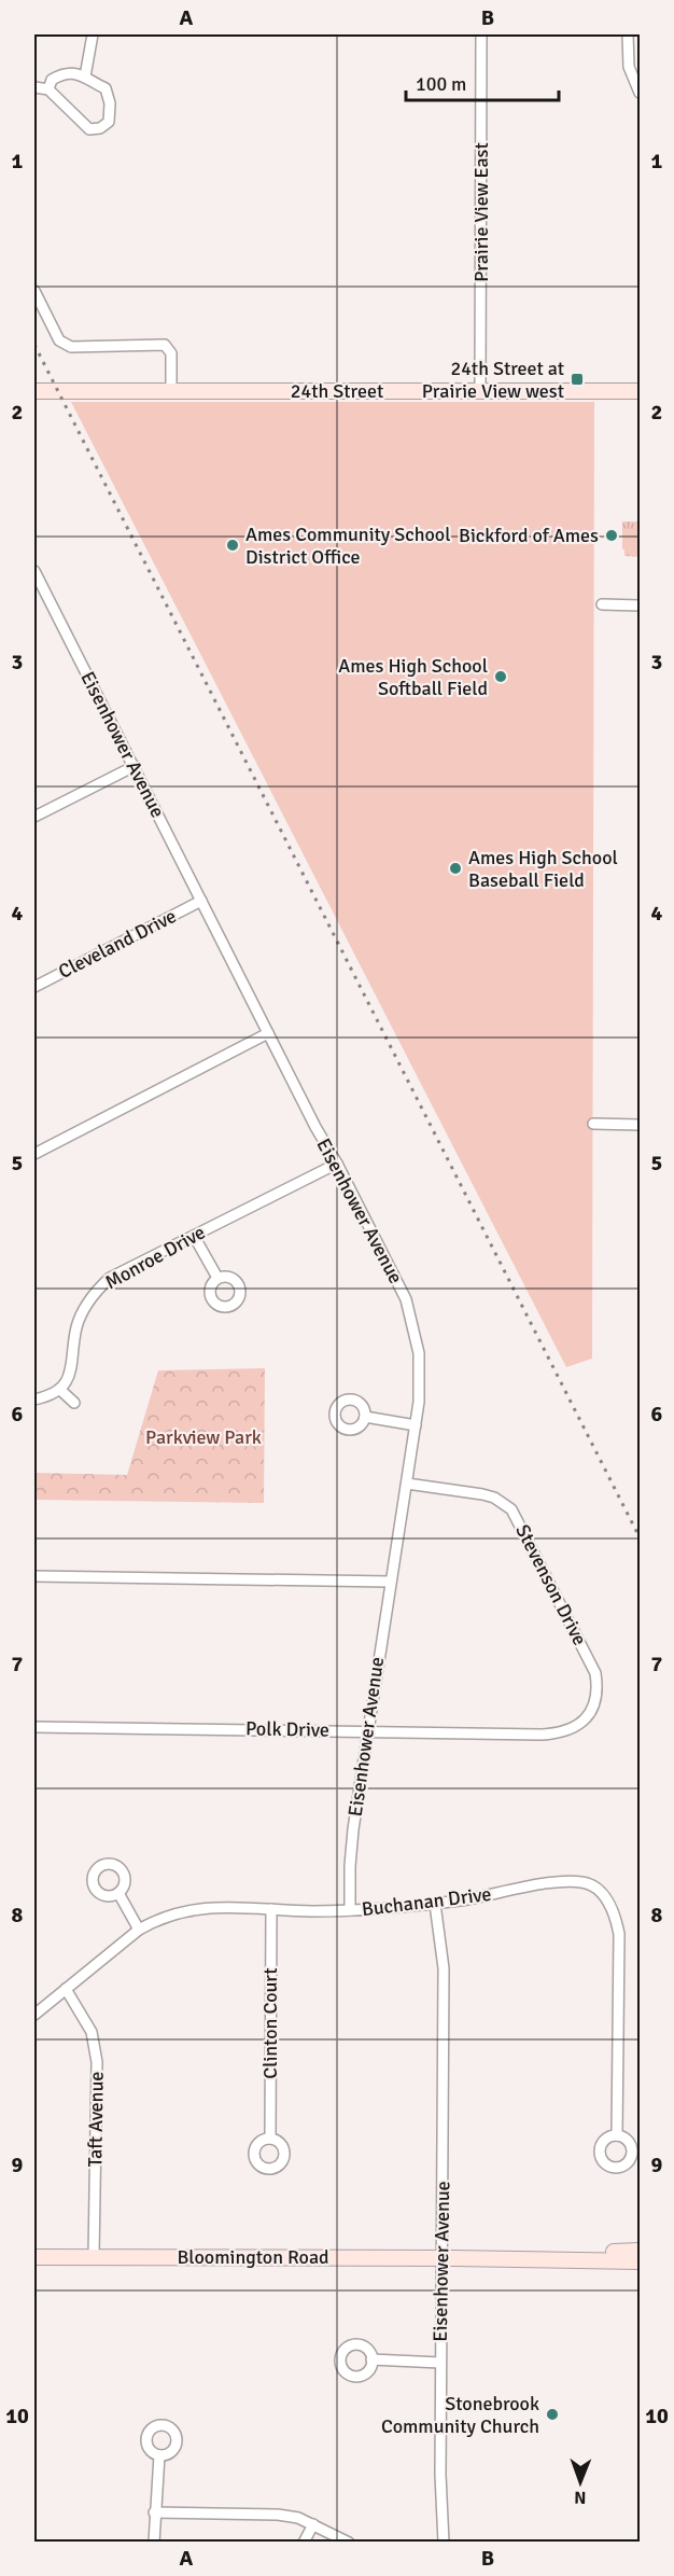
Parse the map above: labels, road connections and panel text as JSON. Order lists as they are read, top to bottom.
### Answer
{
  "streets": {
    "street": [
      "Prairie View East",
      "24th Street",
      "Eisenhower Avenue",
      "Cleveland Drive",
      "Monroe Drive",
      "Stevenson Drive",
      "Polk Drive",
      "Buchanan Drive",
      "Clinton Court",
      "Taft Avenue",
      "Bloomington Road"
    ]
  },
  "crossings": [
    ["Prairie View East", "24th Street"],
    ["Eisenhower Avenue", "Cleveland Drive"],
    ["Eisenhower Avenue", "Monroe Drive"],
    ["Eisenhower Avenue", "Stevenson Drive"],
    ["Eisenhower Avenue", "Polk Drive"],
    ["Eisenhower Avenue", "Buchanan Drive"],
    ["Eisenhower Avenue", "Bloomington Road"],
    ["Stevenson Drive", "Polk Drive"],
    ["Buchanan Drive", "Clinton Court"],
    ["Buchanan Drive", "Taft Avenue"],
    ["Taft Avenue", "Bloomington Road"]
  ],
  "parks": ["Parkview Park"],
  "places": {
    "transit": ["24th Street at Prairie View west"],
    "other": [
      "Bickford of Ames",
      "Ames Community School District Office",
      "Ames High School Softball Field",
      "Ames High School Baseball Field",
      "Stonebrook Community Church"
    ]
  },
  "scale_bar": "100 m",
  "north": "bottom",
  "grid": {
    "columns": ["A", "B"],
    "rows": [
      "1",
      "2",
      "3",
      "4",
      "5",
      "6",
      "7",
      "8",
      "9",
      "10"
    ]
  }
}
